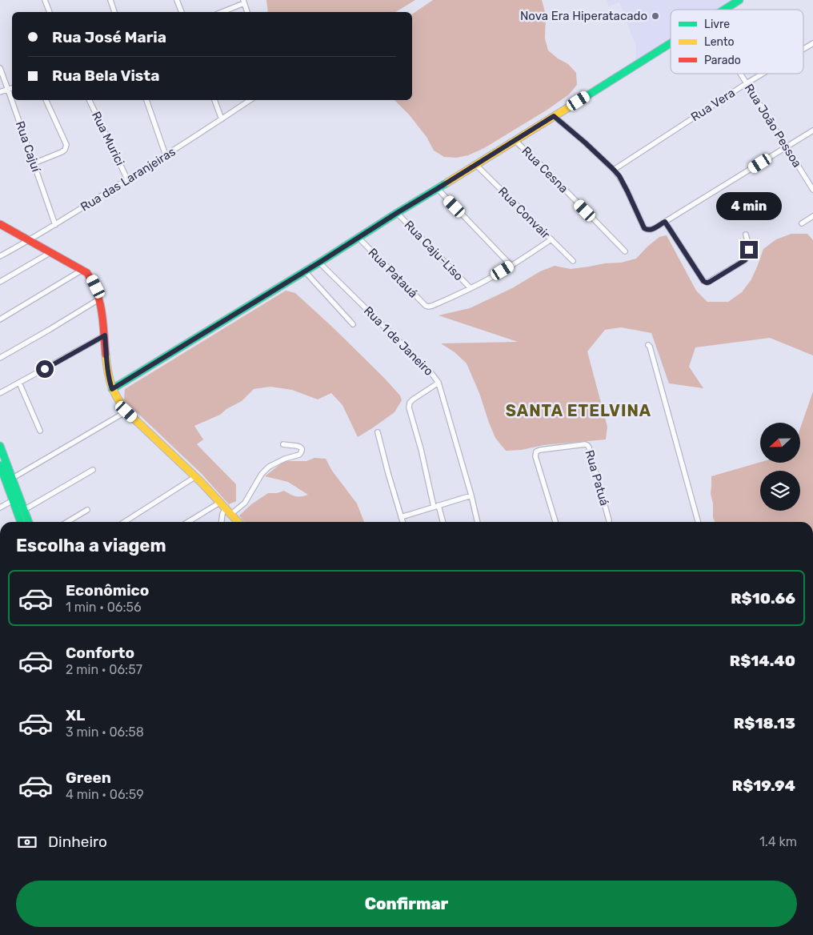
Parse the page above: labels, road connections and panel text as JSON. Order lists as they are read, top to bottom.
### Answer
{
  "streets": {
    "street": [
      "Rua Vera",
      "Rua João Pessoa",
      "Rua Murici",
      "Rua Cajuí",
      "Rua Cesna",
      "Rua das Laranjeiras",
      "Rua Convair",
      "Rua Caju-Liso",
      "Rua Patauá",
      "Rua 1 de Janeiro",
      "Rua Patuá"
    ]
  },
  "crossings": [
    ["Rua Vera", "Rua João Pessoa"],
    ["Rua Murici", "Rua das Laranjeiras"],
    ["Rua Cajuí", "Rua das Laranjeiras"],
    ["Rua Caju-Liso", "Rua Patauá"]
  ],
  "districts": ["SANTA ETELVINA"],
  "places": ["Nova Era Hiperatacado"],
  "legend": ["Livre", "Lento", "Parado"],
  "north": "left",
  "page": {
    "banner": ["Rua José Maria", "Rua Bela Vista"],
    "bubble": "4 min",
    "heading": "Escolha a viagem",
    "list": [
      {
        "name": "Econômico",
        "note": "1 min · 06:56",
        "value": "R$10.66"
      },
      {
        "name": "Conforto",
        "note": "2 min · 06:57",
        "value": "R$14.40"
      },
      {
        "name": "XL",
        "note": "3 min · 06:58",
        "value": "R$18.13"
      },
      {
        "name": "Green",
        "note": "4 min · 06:59",
        "value": "R$19.94"
      }
    ],
    "pay": ["Dinheiro", "1.4 km"],
    "buttons": "Confirmar"
  }
}
